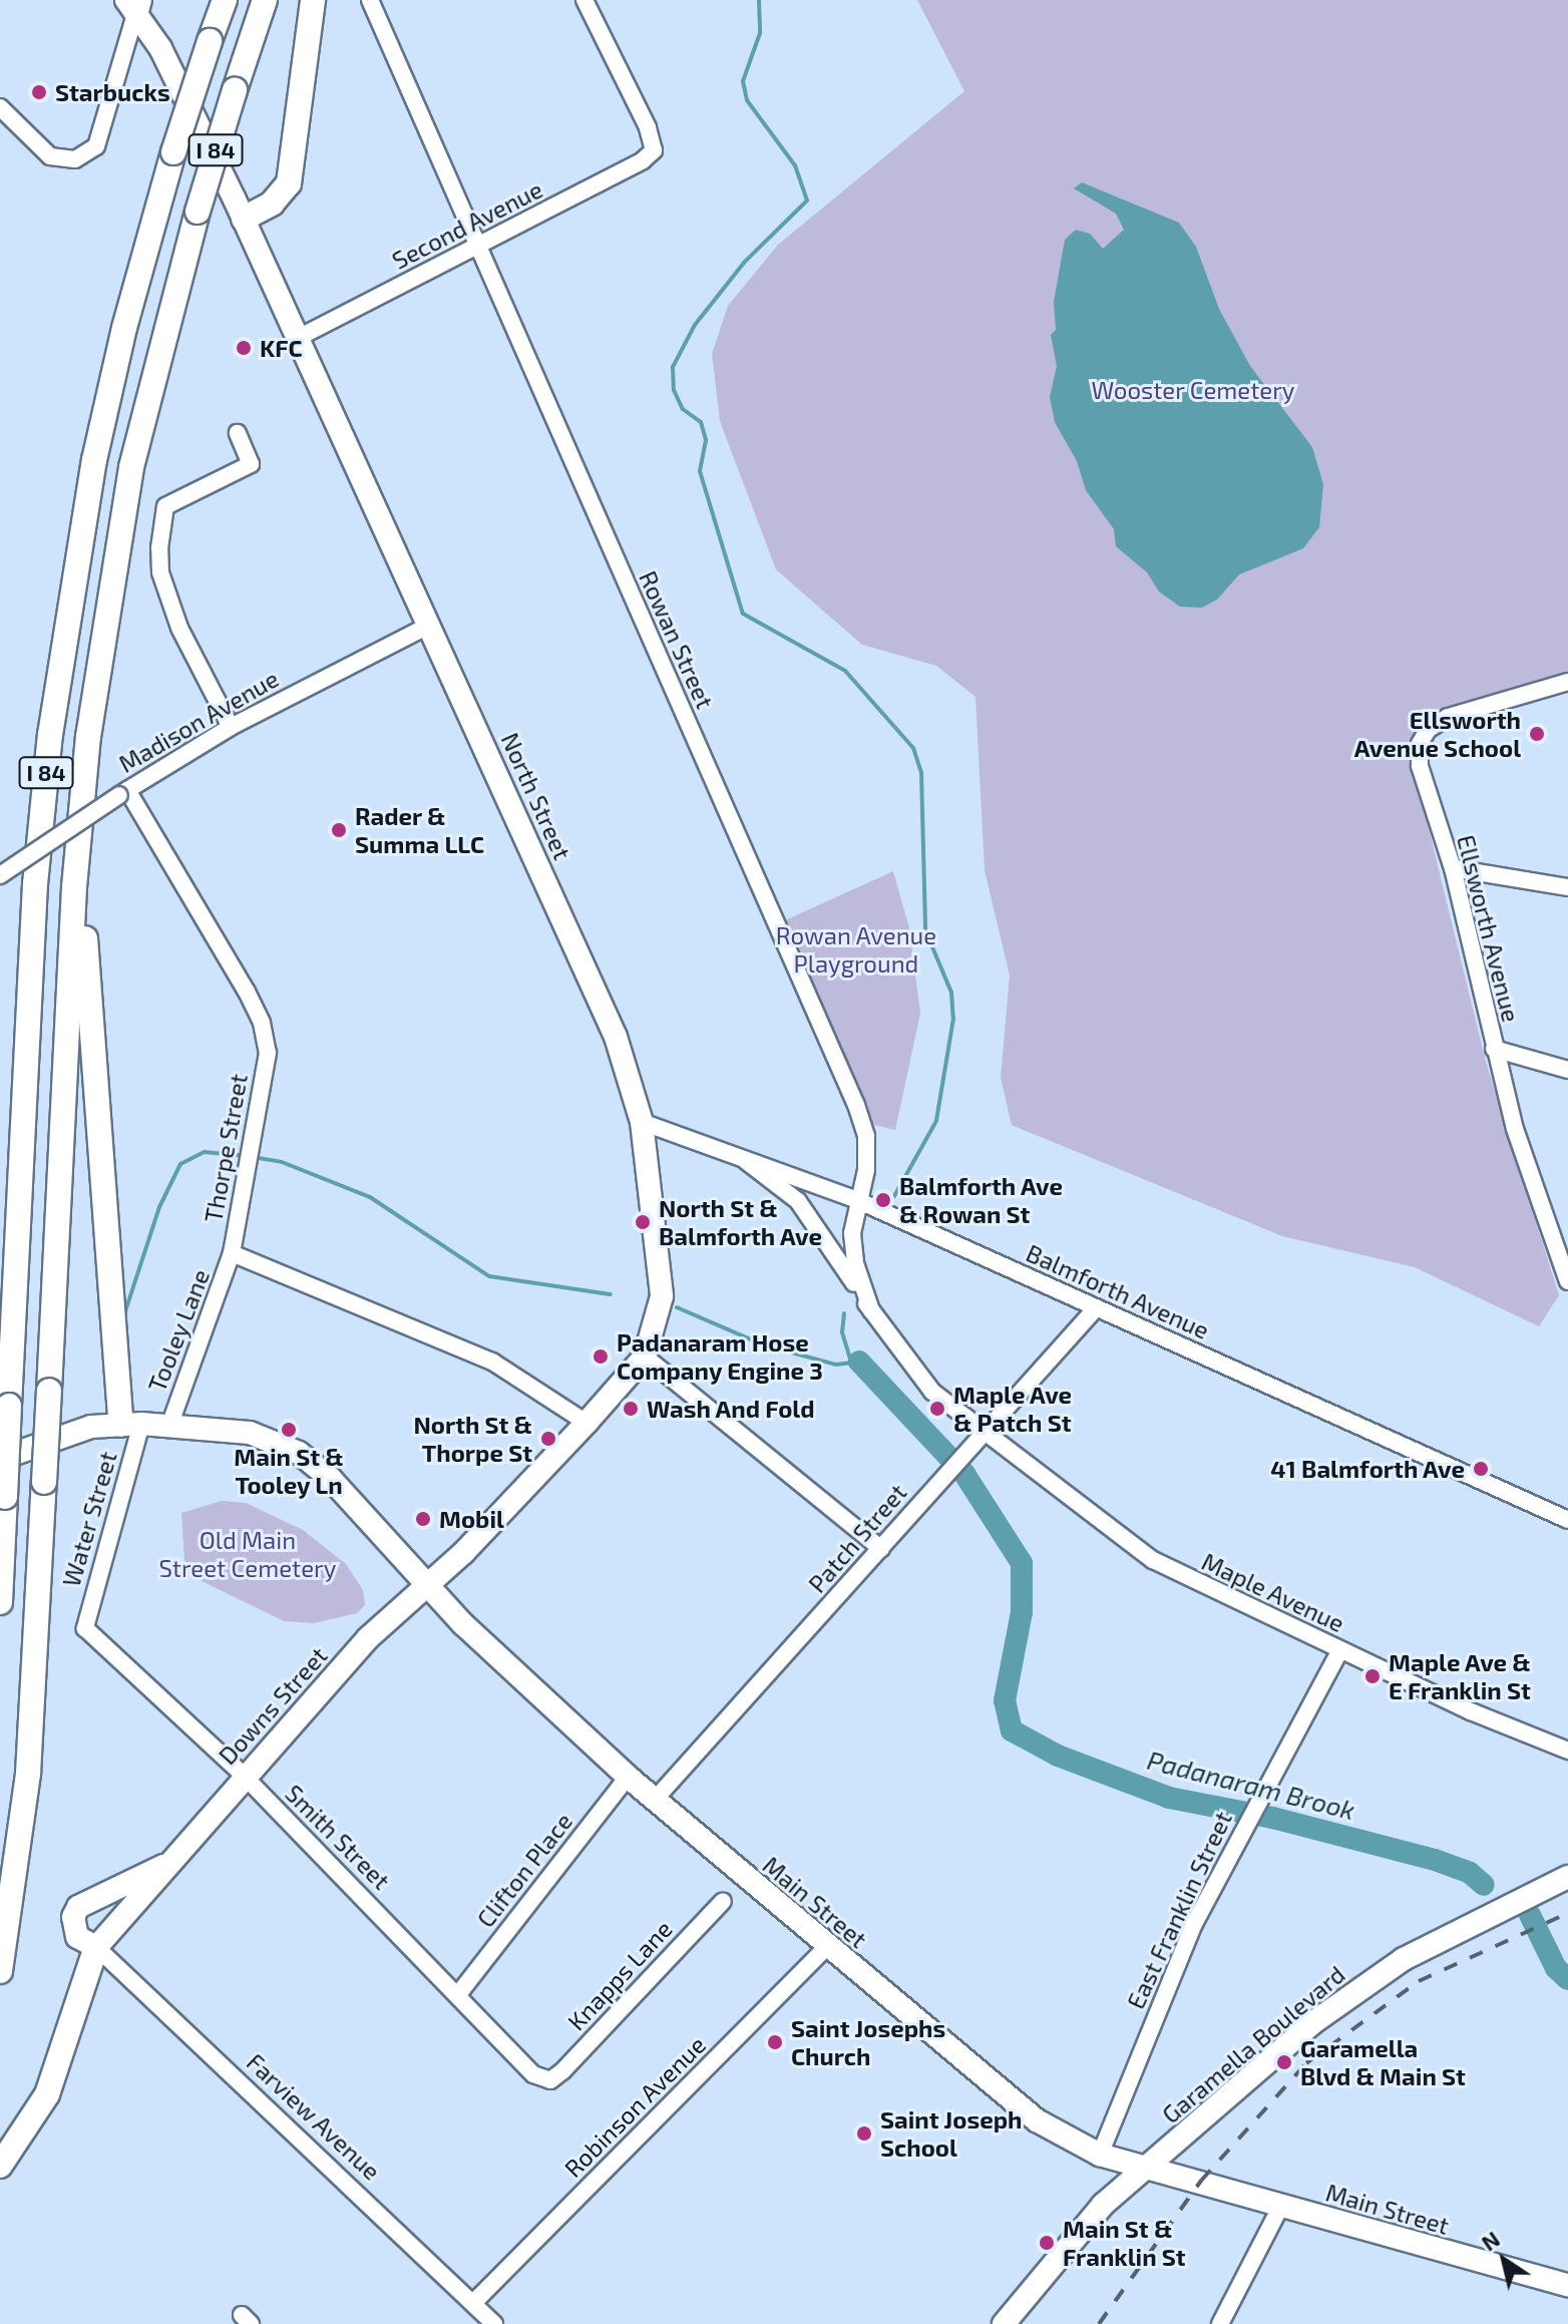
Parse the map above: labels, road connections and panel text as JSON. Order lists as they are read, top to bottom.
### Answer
{
  "streets": {
    "highway": ["I 84"],
    "main road": [
      "North Street",
      "Downs Street",
      "Main Street",
      "Garamella Boulevard"
    ],
    "street": [
      "Second Avenue",
      "Rowan Street",
      "Madison Avenue",
      "Ellsworth Avenue",
      "Thorpe Street",
      "Balmforth Avenue",
      "Tooley Lane",
      "Water Street",
      "Patch Street",
      "Maple Avenue",
      "Smith Street",
      "Clifton Place",
      "East Franklin Street",
      "Knapps Lane",
      "Robinson Avenue",
      "Farview Avenue"
    ]
  },
  "crossings": [
    ["Second Avenue", "Rowan Street"],
    ["Second Avenue", "North Street"],
    ["Rowan Street", "Balmforth Avenue"],
    ["Rowan Street", "Patch Street"],
    ["Rowan Street", "Maple Avenue"],
    ["Madison Avenue", "North Street"],
    ["Madison Avenue", "Thorpe Street"],
    ["North Street", "Thorpe Street"],
    ["North Street", "Balmforth Avenue"],
    ["North Street", "Downs Street"],
    ["North Street", "Main Street"],
    ["Thorpe Street", "Tooley Lane"],
    ["Balmforth Avenue", "Patch Street"],
    ["Tooley Lane", "Main Street"],
    ["Water Street", "Smith Street"],
    ["Water Street", "Main Street"],
    ["Patch Street", "Maple Avenue"],
    ["Patch Street", "Main Street"],
    ["Maple Avenue", "East Franklin Street"],
    ["Downs Street", "Smith Street"],
    ["Downs Street", "Main Street"],
    ["Downs Street", "Farview Avenue"],
    ["Smith Street", "Clifton Place"],
    ["Smith Street", "Knapps Lane"],
    ["Clifton Place", "Main Street"],
    ["Main Street", "East Franklin Street"],
    ["Main Street", "Garamella Boulevard"],
    ["Main Street", "Robinson Avenue"],
    ["Robinson Avenue", "Farview Avenue"]
  ],
  "water": ["Padanaram Brook"],
  "parks": ["Wooster Cemetery", "Rowan Avenue Playground", "Old Main Street Cemetery"],
  "places": [
    "Starbucks",
    "KFC",
    "Ellsworth Avenue School",
    "Rader & Summa LLC",
    "Balmforth Ave & Rowan St",
    "North St & Balmforth Ave",
    "Padanaram Hose Company Engine 3",
    "Wash And Fold",
    "Maple Ave & Patch St",
    "Main St & Tooley Ln",
    "North St & Thorpe St",
    "41 Balmforth Ave",
    "Mobil",
    "Maple Ave & E Franklin St",
    "Saint Josephs Church",
    "Garamella Blvd & Main St",
    "Saint Joseph School",
    "Main St & Franklin St"
  ],
  "north": "top left"
}
